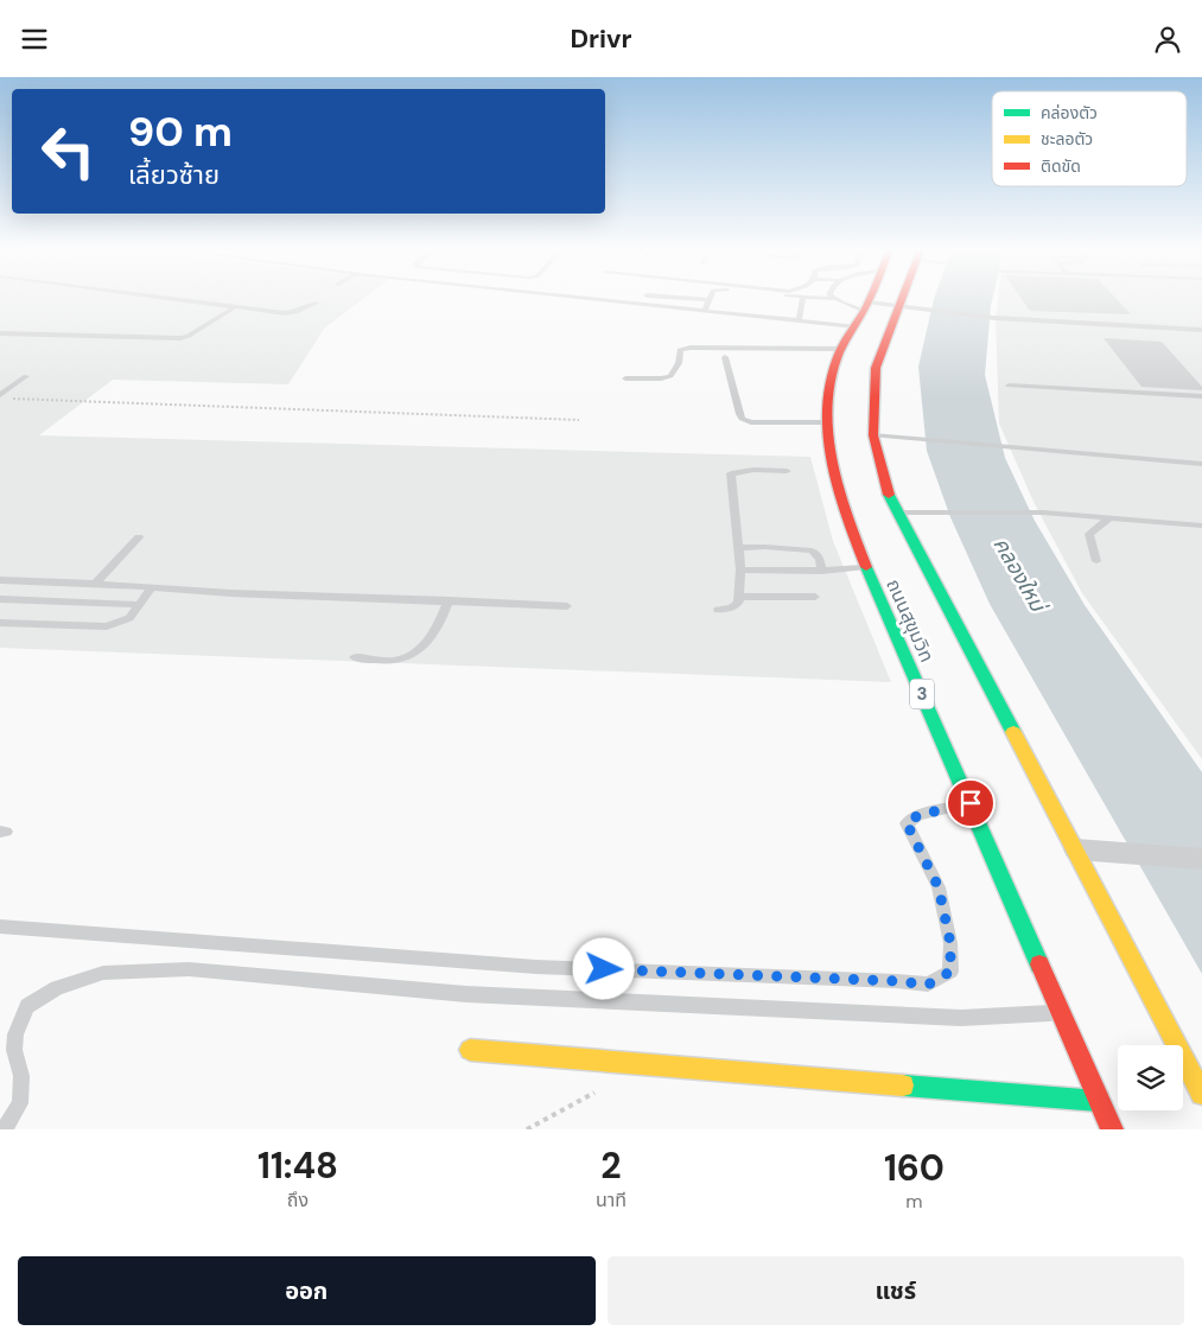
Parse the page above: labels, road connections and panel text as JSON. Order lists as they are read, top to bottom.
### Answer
{
  "streets": {
    "main road": ["ถนนสุขุมวิท", "3"]
  },
  "water": ["คลองใหม่"],
  "legend": ["คล่องตัว", "ชะลอตัว", "ติดขัด"],
  "page": {
    "header": "Drivr",
    "turn": ["90 m", "เลี้ยวซ้าย"],
    "eta": [
      "11:48",
      "ถึง",
      "2",
      "นาที",
      "160",
      "m"
    ],
    "buttons": ["ออก", "แชร์"]
  }
}
